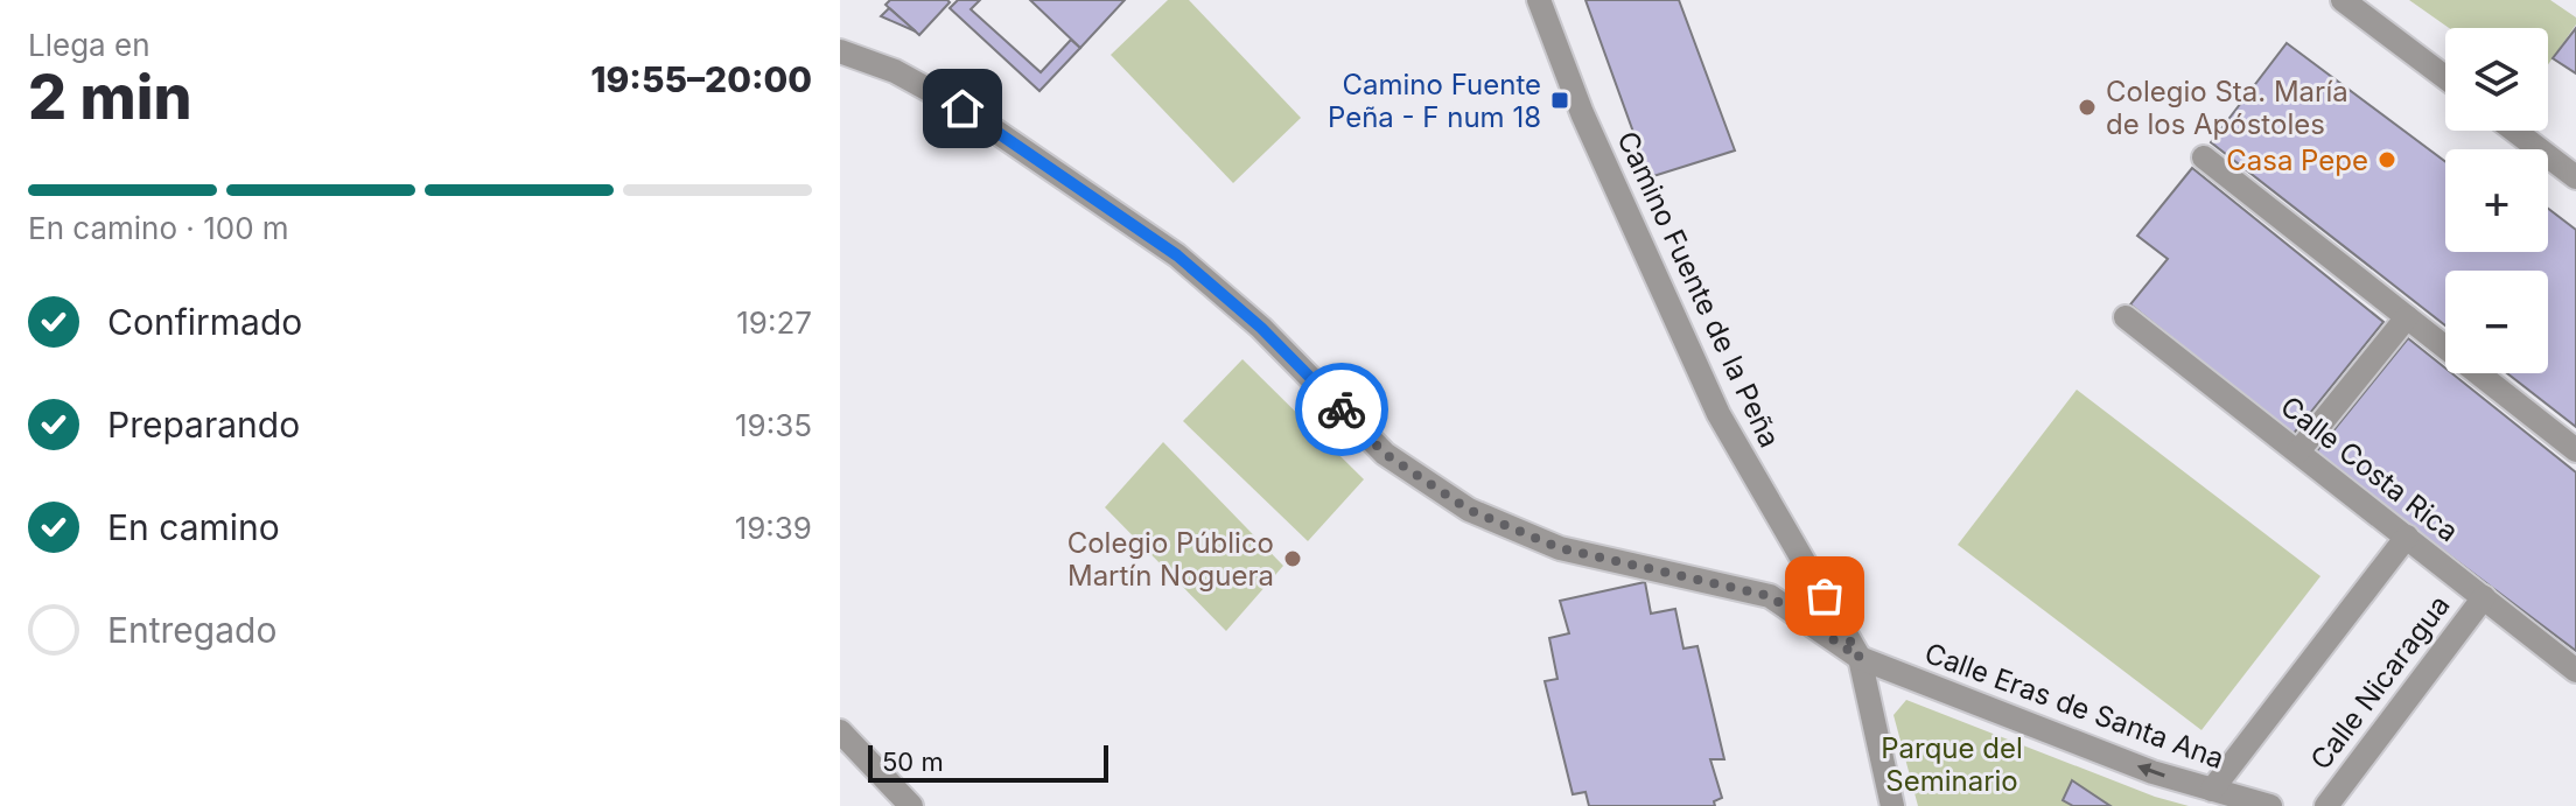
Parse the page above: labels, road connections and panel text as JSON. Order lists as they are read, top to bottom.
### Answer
{
  "streets": {
    "street": [
      "Camino Fuente de la Peña",
      "Calle Costa Rica",
      "Calle Nicaragua",
      "Calle Eras de Santa Ana"
    ]
  },
  "crossings": [
    ["Camino Fuente de la Peña", "Calle Eras de Santa Ana"],
    ["Calle Costa Rica", "Calle Nicaragua"]
  ],
  "parks": ["Parque del Seminario"],
  "places": {
    "transit": ["Camino Fuente Peña - F num 18"],
    "other": ["Colegio Sta. María de los Apóstoles", "Casa Pepe", "Colegio Público Martín Noguera"]
  },
  "scale_bar": "50 m",
  "page": {
    "heading": ["2 min", "Llega en", "19:55–20:00"],
    "map_buttons": ["+", "−"],
    "bar": "En camino · 100 m",
    "list": [
      ["Confirmado", "19:27"],
      ["Preparando", "19:35"],
      ["En camino", "19:39"],
      "Entregado"
    ],
    "scale": "50 m"
  }
}
